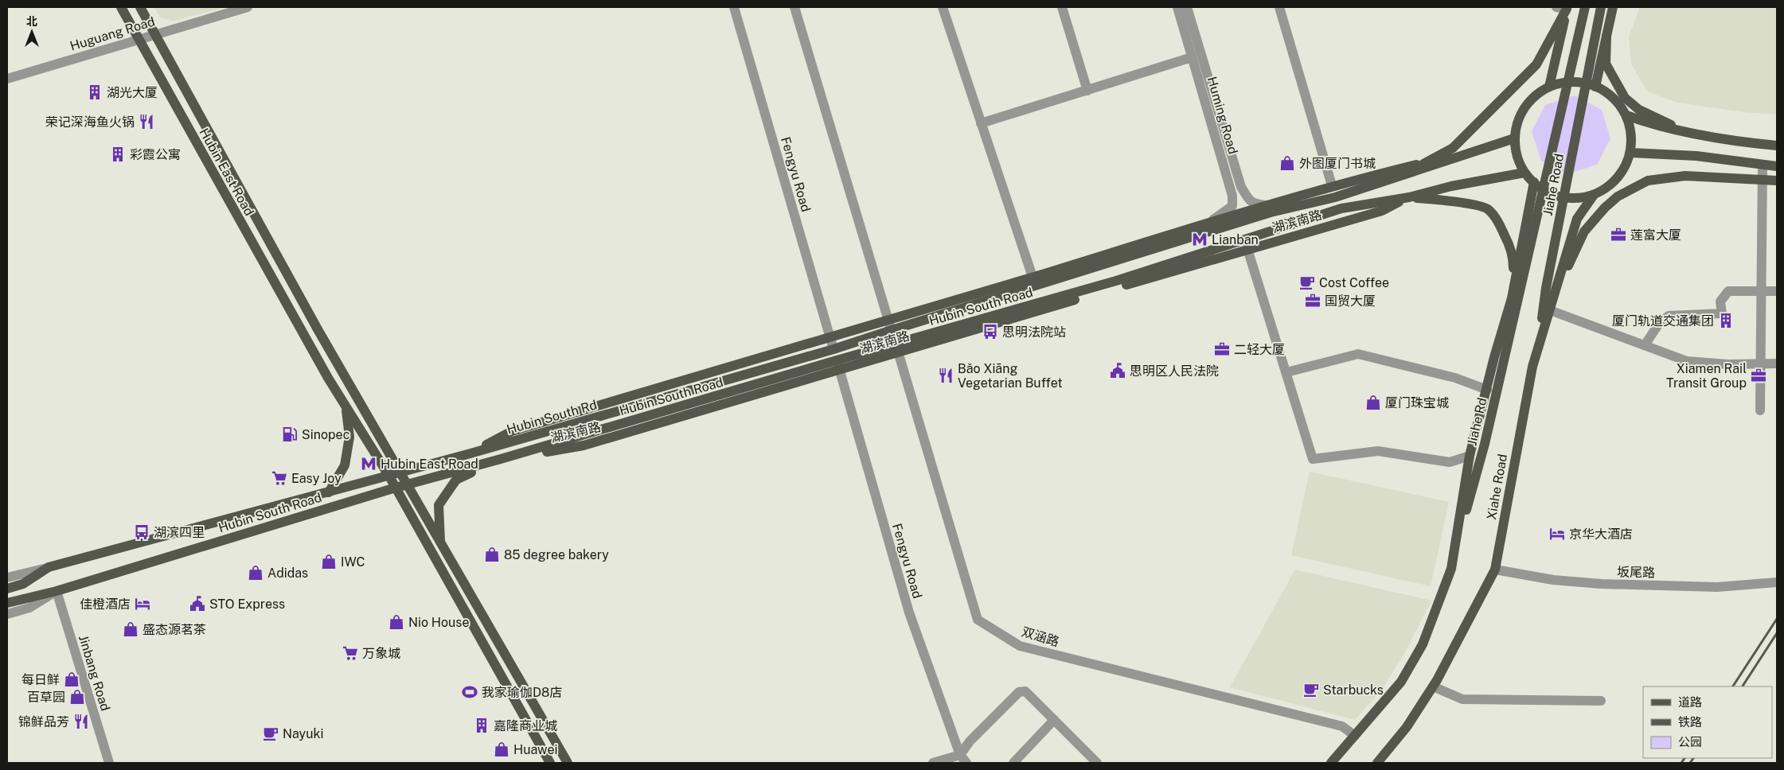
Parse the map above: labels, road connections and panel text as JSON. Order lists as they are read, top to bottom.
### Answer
{
  "streets": {
    "main road": [
      "Hubin East Road",
      "Jiahe Road",
      "湖滨南路",
      "Hubin South Road",
      "Hubin South Rd",
      "Jiahe Rd",
      "Xiahe Road"
    ],
    "street": [
      "Huguang Road",
      "Huming Road",
      "Fengyu Road",
      "坂尾路",
      "双涵路",
      "Jinbang Road"
    ]
  },
  "crossings": [
    ["Huguang Road", "Hubin East Road"],
    ["Hubin East Road", "Hubin South Road"],
    ["Hubin East Road", "Hubin South Rd"],
    ["Fengyu Road", "湖滨南路"],
    ["Fengyu Road", "Hubin South Rd"],
    ["Jiahe Road", "Jiahe Rd"],
    ["Jiahe Road", "Xiahe Road"],
    ["湖滨南路", "Hubin South Road"],
    ["湖滨南路", "Hubin South Rd"],
    ["湖滨南路", "Xiahe Road"],
    ["湖滨南路", "双涵路"],
    ["Hubin South Road", "Hubin South Rd"],
    ["Hubin South Road", "Jinbang Road"],
    ["Xiahe Road", "坂尾路"]
  ],
  "places": {
    "building": [
      "湖光大厦",
      "彩霞公寓",
      "厦门轨道交通集团",
      "嘉隆商业城"
    ],
    "restaurant": ["荣记深海鱼火锅", "Bǎo Xiāng Vegetarian Buffet", "锦鲜品芳"],
    "shop": [
      "外图厦门书城",
      "厦门珠宝城",
      "85 degree bakery",
      "IWC",
      "Adidas",
      "Nio House",
      "盛态源茗茶",
      "每日鲜",
      "百草园",
      "Huawei"
    ],
    "office": [
      "莲富大厦",
      "国贸大厦",
      "二轻大厦",
      "Xiamen Rail Transit Group"
    ],
    "metro station": ["Lianban", "Hubin East Road"],
    "cafe": ["Cost Coffee", "Starbucks", "Nayuki"],
    "bus stop": ["思明法院站", "湖滨四里"],
    "public building": ["思明区人民法院", "STO Express"],
    "fuel station": ["Sinopec"],
    "supermarket": ["Easy Joy", "万象城"],
    "hotel": ["京华大酒店", "佳橙酒店"],
    "sports": ["我家瑜伽D8店"]
  },
  "legend": ["道路", "铁路", "公园"],
  "north": "top"
}
